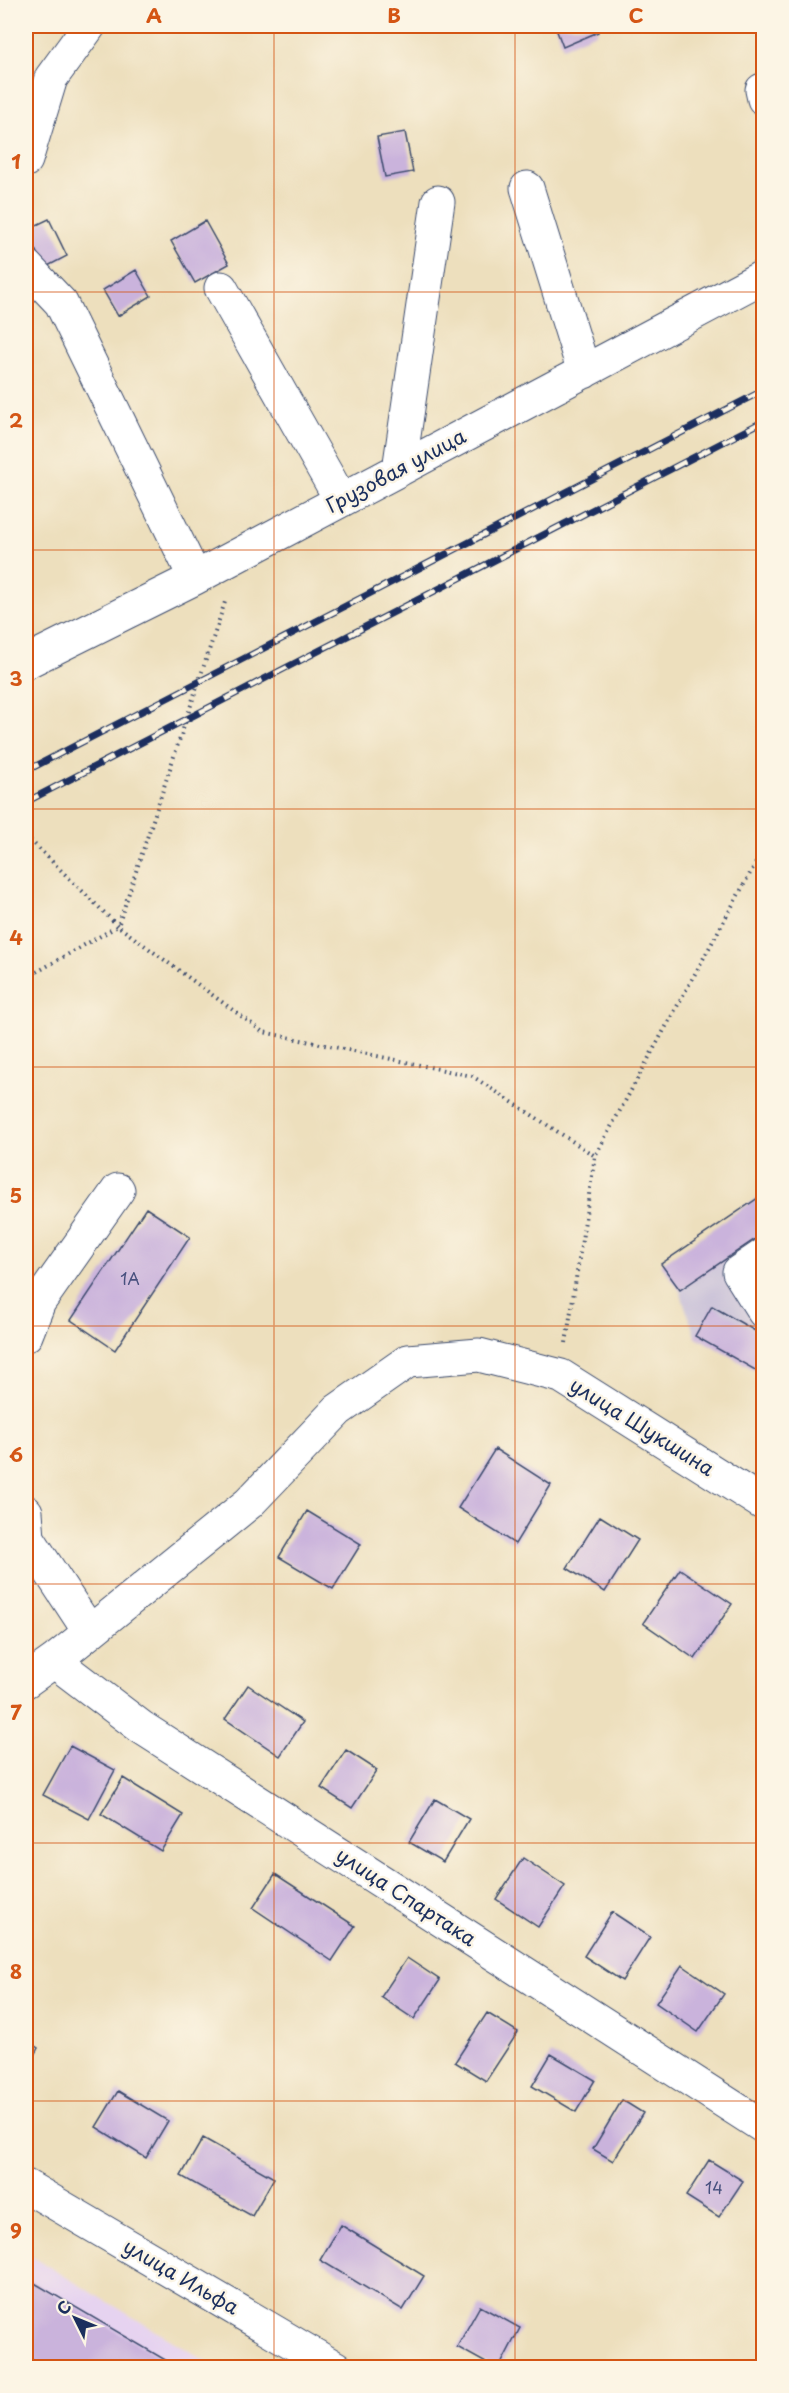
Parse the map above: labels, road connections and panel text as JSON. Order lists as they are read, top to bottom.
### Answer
{
  "streets": {
    "street": [
      "Грузовая улица",
      "улица Шукшина",
      "улица Спартака",
      "улица Ильфа"
    ]
  },
  "crossings": [
    ["улица Шукшина", "улица Спартака"]
  ],
  "house_numbers": ["1А", "14"],
  "north": "top left",
  "grid": {
    "columns": ["A", "B", "C"],
    "rows": [
      "1",
      "2",
      "3",
      "4",
      "5",
      "6",
      "7",
      "8",
      "9"
    ]
  }
}
